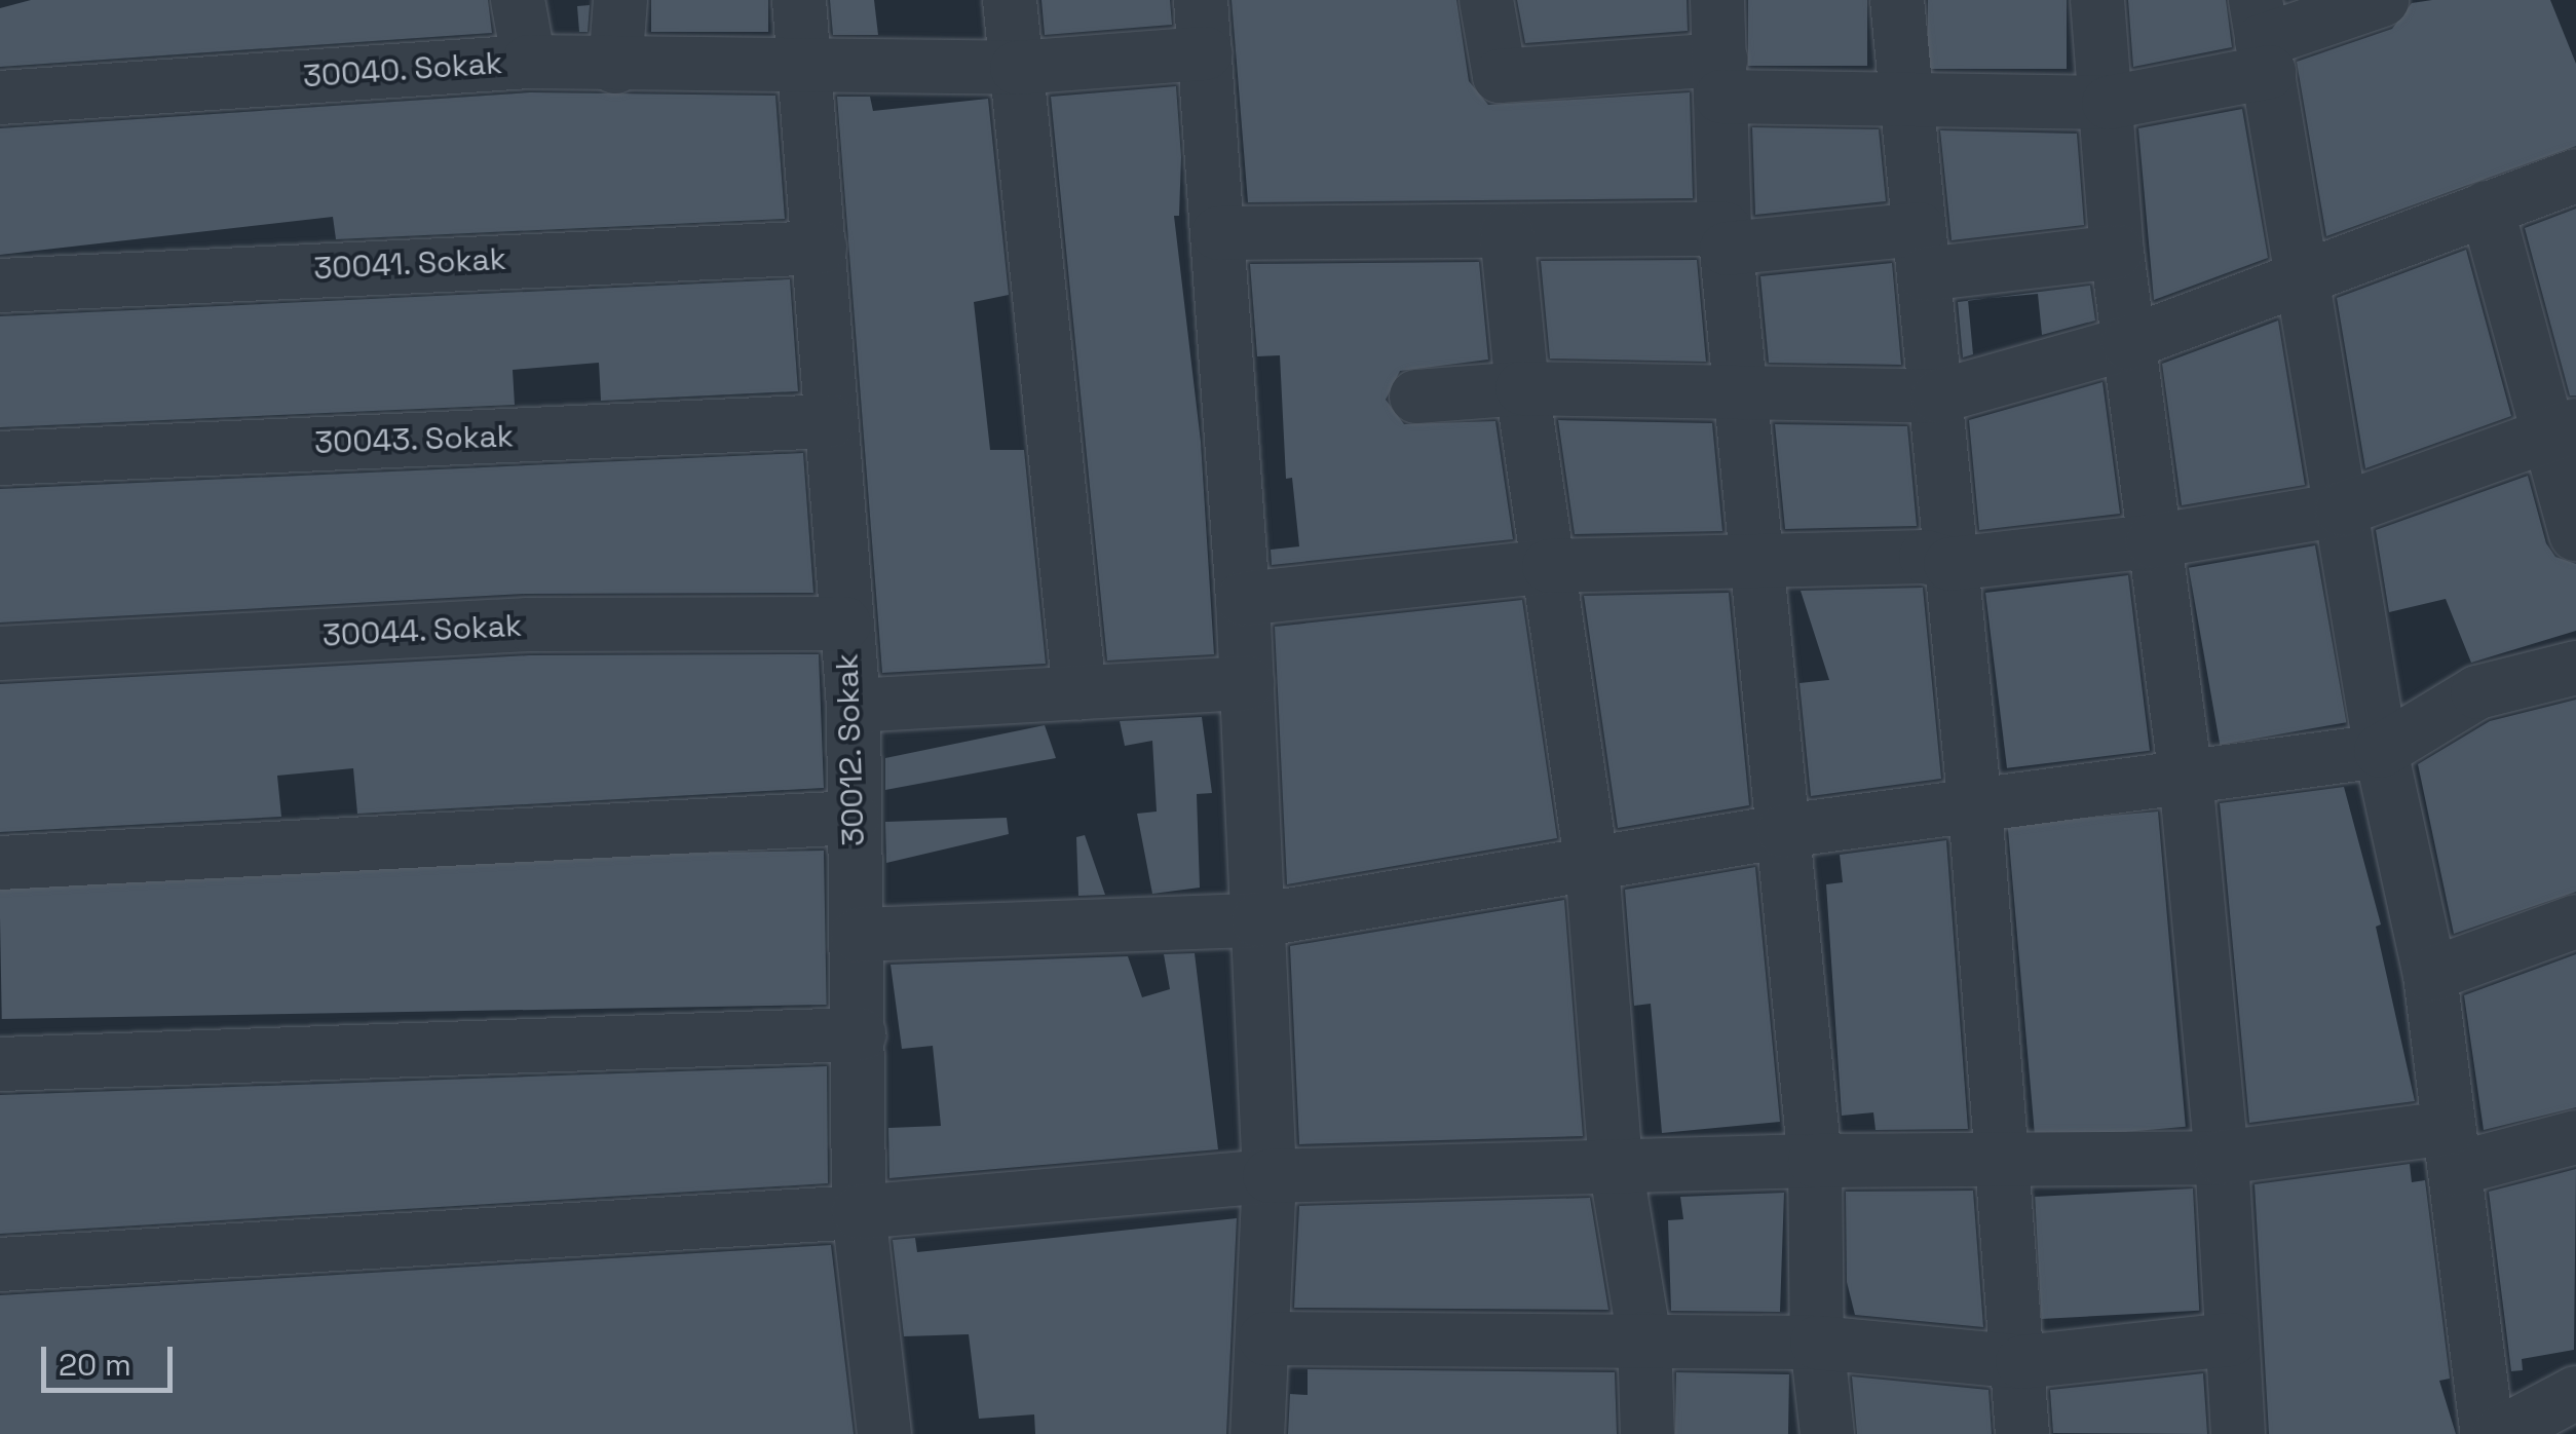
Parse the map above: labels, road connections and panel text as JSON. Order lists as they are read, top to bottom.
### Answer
{
  "streets": {
    "street": [
      "30040. Sokak",
      "30041. Sokak",
      "30043. Sokak",
      "30044. Sokak",
      "30012. Sokak"
    ]
  },
  "crossings": [
    ["30040. Sokak", "30012. Sokak"],
    ["30041. Sokak", "30012. Sokak"],
    ["30043. Sokak", "30012. Sokak"],
    ["30044. Sokak", "30012. Sokak"]
  ],
  "scale_bar": "20 m"
}
